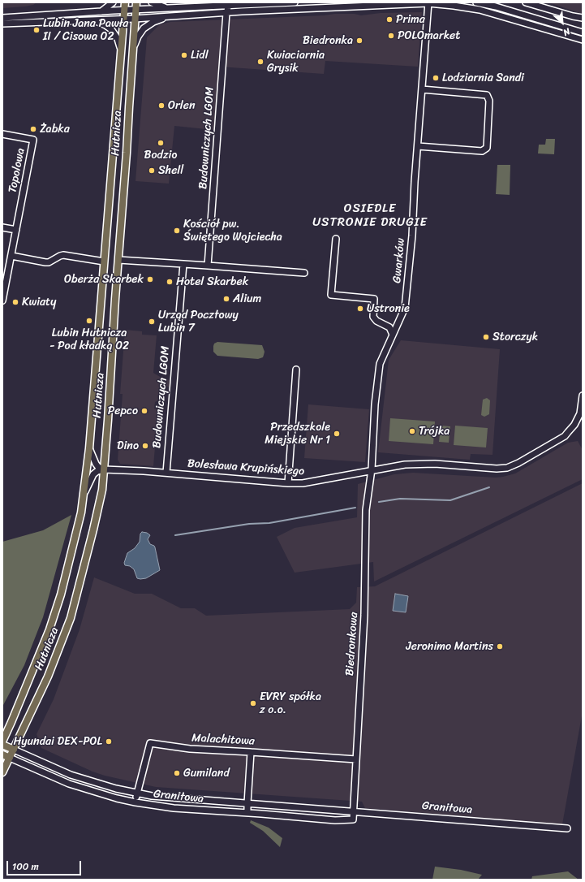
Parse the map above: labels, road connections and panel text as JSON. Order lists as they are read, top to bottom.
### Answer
{
  "streets": {
    "main road": ["Hutnicza"],
    "street": [
      "Budowniczych LGOM",
      "Topolowa",
      "Gwarków",
      "Bolesława Krupińskiego",
      "Biedronkowa",
      "Malachitowa",
      "Granitowa"
    ]
  },
  "crossings": [
    ["Hutnicza", "Bolesława Krupińskiego"],
    ["Hutnicza", "Granitowa"],
    ["Budowniczych LGOM", "Bolesława Krupińskiego"],
    ["Gwarków", "Bolesława Krupińskiego"],
    ["Gwarków", "Biedronkowa"],
    ["Bolesława Krupińskiego", "Biedronkowa"],
    ["Biedronkowa", "Malachitowa"],
    ["Biedronkowa", "Granitowa"],
    ["Malachitowa", "Granitowa"]
  ],
  "districts": ["OSIEDLE USTRONIE DRUGIE"],
  "places": [
    "Prima",
    "Lubin Jana Pawła II / Cisowa 02",
    "POLOmarket",
    "Biedronka",
    "Lidl",
    "Kwiaciarnia Grysik",
    "Lodziarnia Sandi",
    "Orlen",
    "Żabka",
    "Bodzio",
    "Shell",
    "Kościół pw. Świętego Wojciecha",
    "Oberża Skarbek",
    "Hotel Skarbek",
    "Alium",
    "Kwiaty",
    "Ustronie",
    "Lubin Hutnicza - Pod kładką 02",
    "Urząd Pocztowy Lubin 7",
    "Storczyk",
    "Pepco",
    "Trójka",
    "Przedszkole Miejskie Nr 1",
    "Dino",
    "Jeronimo Martins",
    "EVRY spółka z o.o.",
    "Hyundai DEX-POL",
    "Gumiland"
  ],
  "scale_bar": "100 m",
  "north": "bottom right"
}
